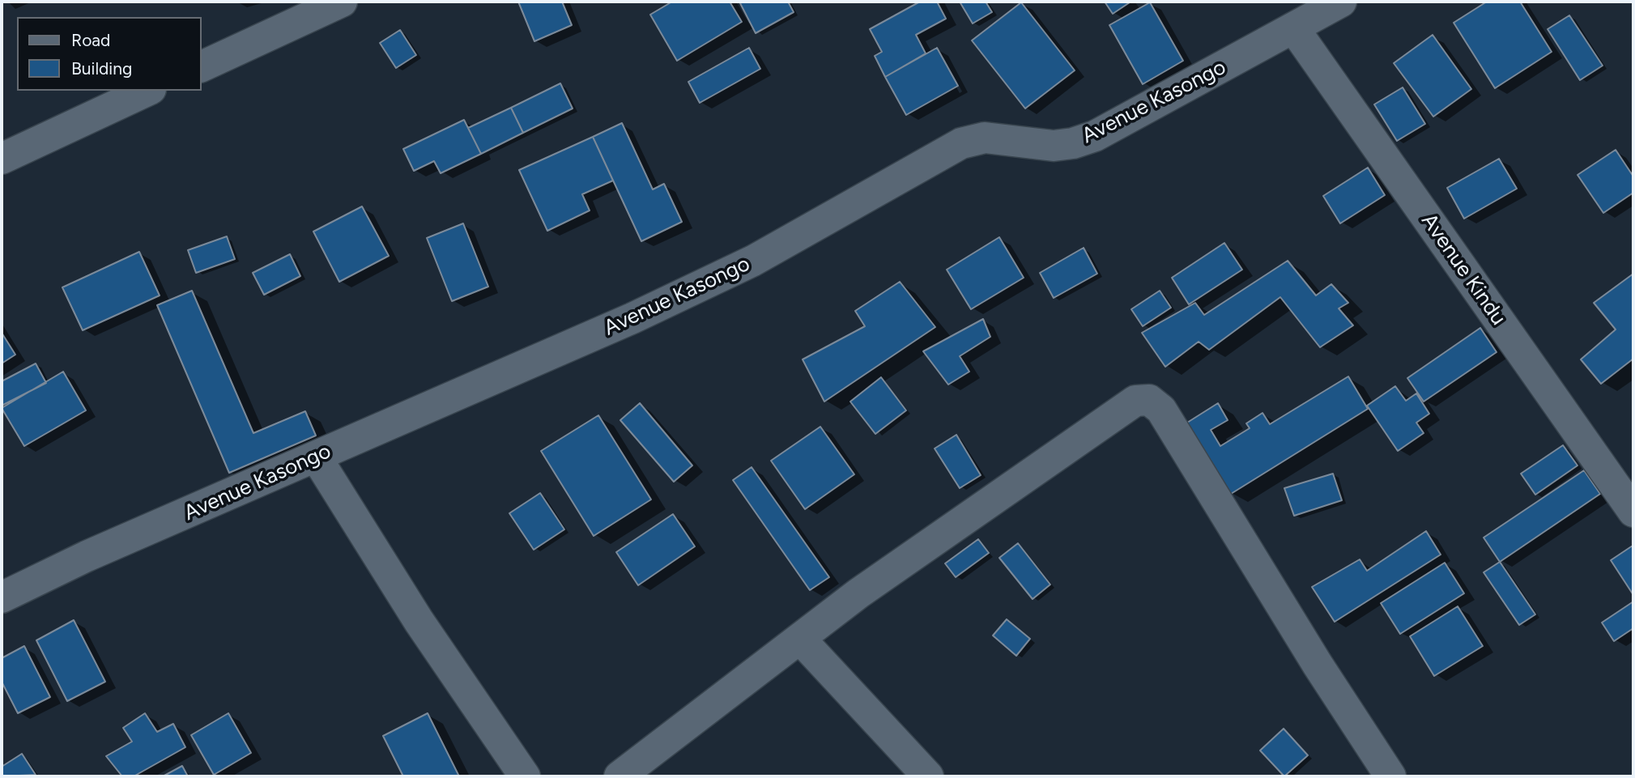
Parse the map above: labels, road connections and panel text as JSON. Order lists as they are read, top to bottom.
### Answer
{
  "streets": {
    "street": ["Avenue Kasongo", "Avenue Kindu"]
  },
  "crossings": [
    ["Avenue Kasongo", "Avenue Kindu"]
  ],
  "legend": ["Road", "Building"]
}
